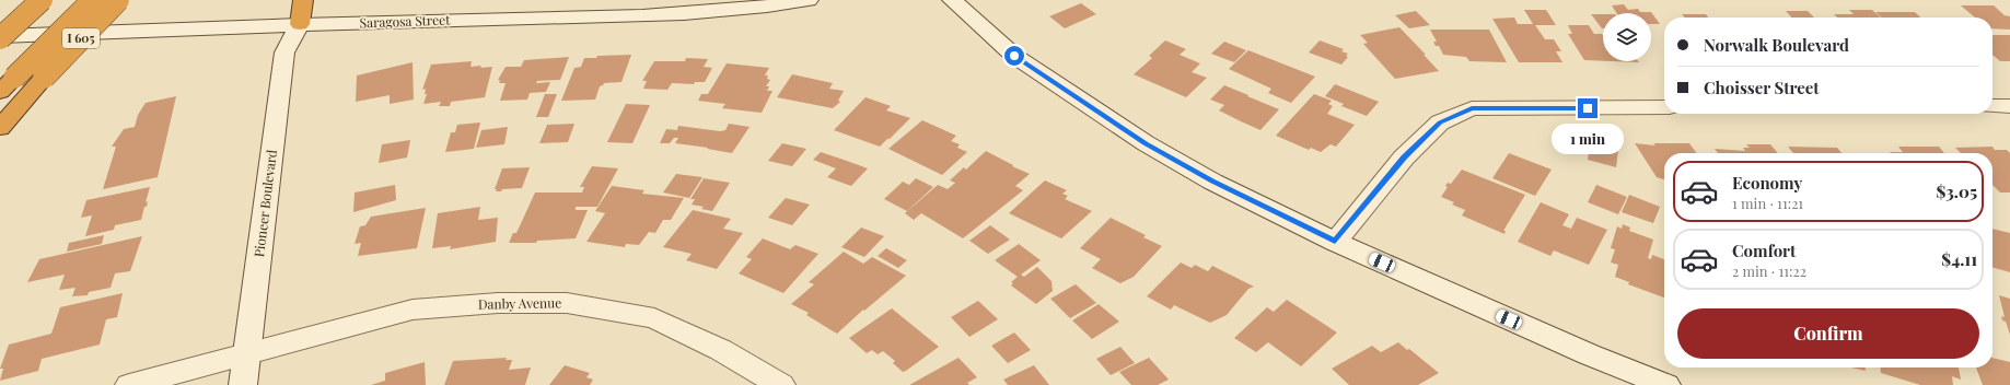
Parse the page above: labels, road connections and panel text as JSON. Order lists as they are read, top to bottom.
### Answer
{
  "streets": {
    "highway": ["I 605"],
    "main road": ["Saragosa Street", "Pioneer Boulevard", "Danby Avenue"]
  },
  "crossings": [
    ["Saragosa Street", "Pioneer Boulevard"],
    ["Pioneer Boulevard", "Danby Avenue"]
  ],
  "page": {
    "banner": ["Norwalk Boulevard", "Choisser Street"],
    "bubble": "1 min",
    "list": [
      {
        "name": "Economy",
        "note": "1 min · 11:21",
        "value": "$3.05"
      },
      {
        "name": "Comfort",
        "note": "2 min · 11:22",
        "value": "$4.11"
      }
    ],
    "buttons": "Confirm"
  }
}
